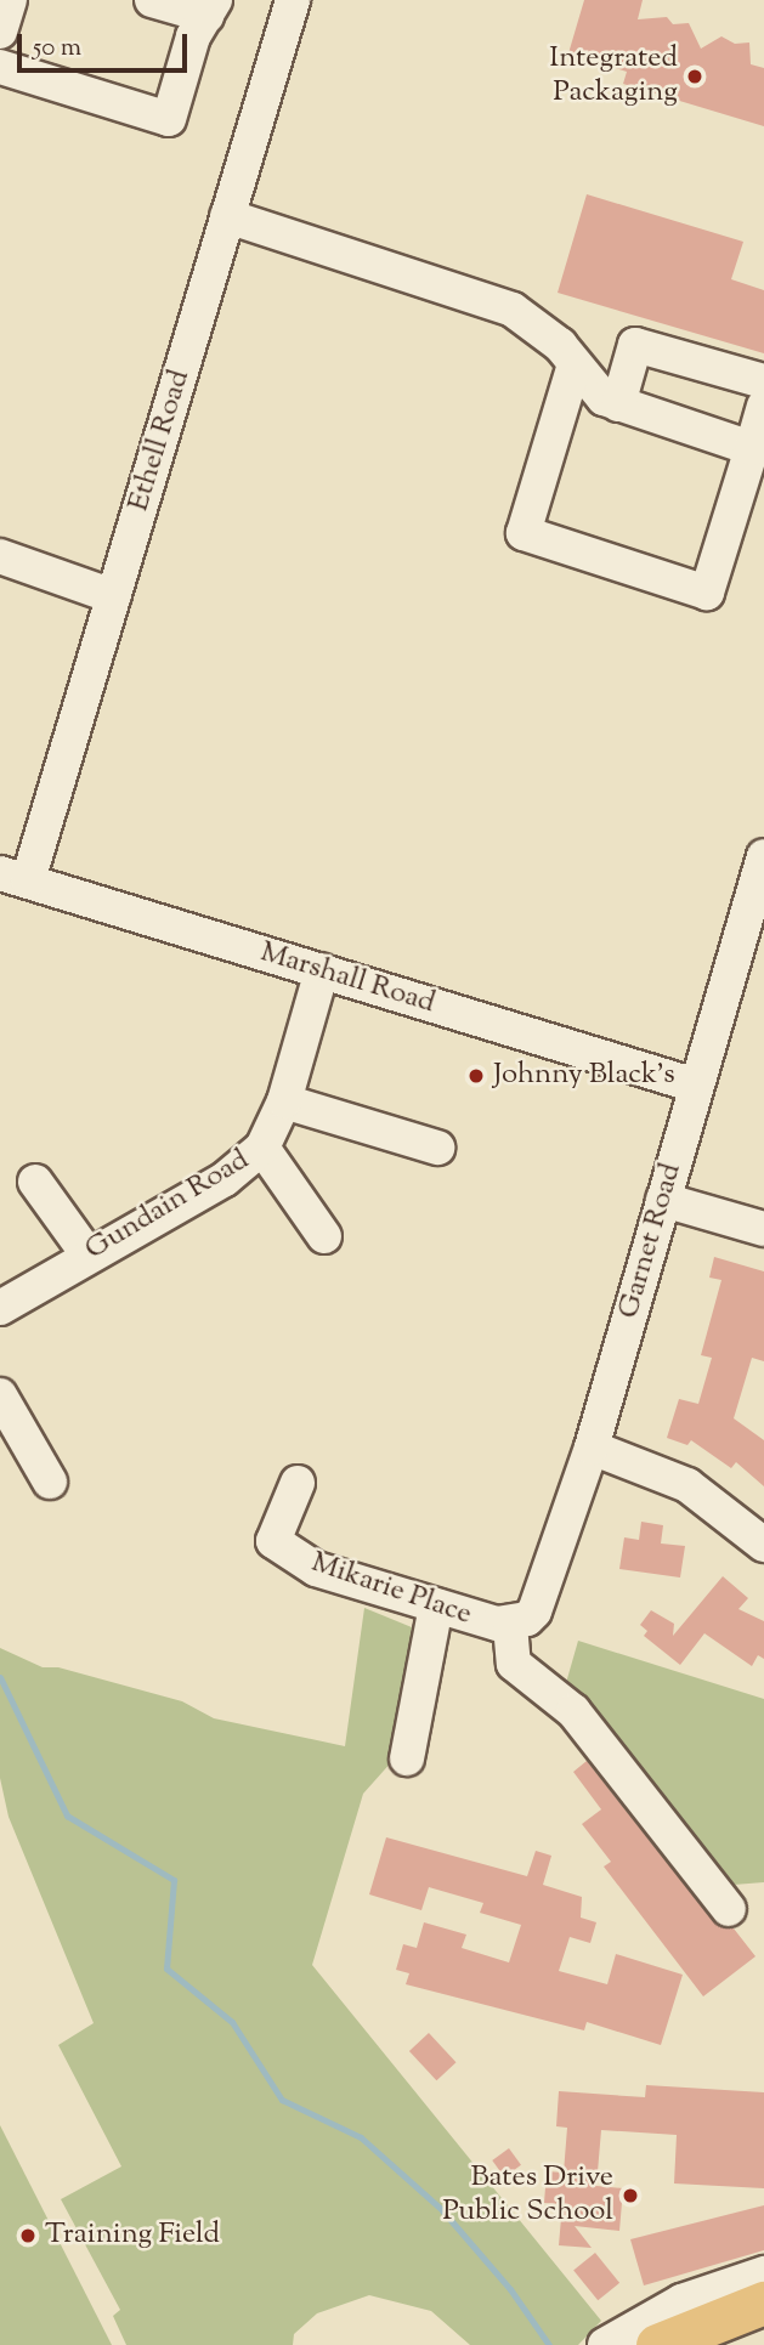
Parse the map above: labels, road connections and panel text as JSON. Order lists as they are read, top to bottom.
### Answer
{
  "streets": {
    "street": [
      "Ethell Road",
      "Marshall Road",
      "Gundain Road",
      "Garnet Road",
      "Mikarie Place"
    ]
  },
  "crossings": [
    ["Ethell Road", "Marshall Road"],
    ["Marshall Road", "Gundain Road"],
    ["Marshall Road", "Garnet Road"],
    ["Garnet Road", "Mikarie Place"]
  ],
  "places": [
    "Integrated Packaging",
    "Johnny Black's",
    "Bates Drive Public School",
    "Training Field"
  ],
  "scale_bar": "50 m"
}
